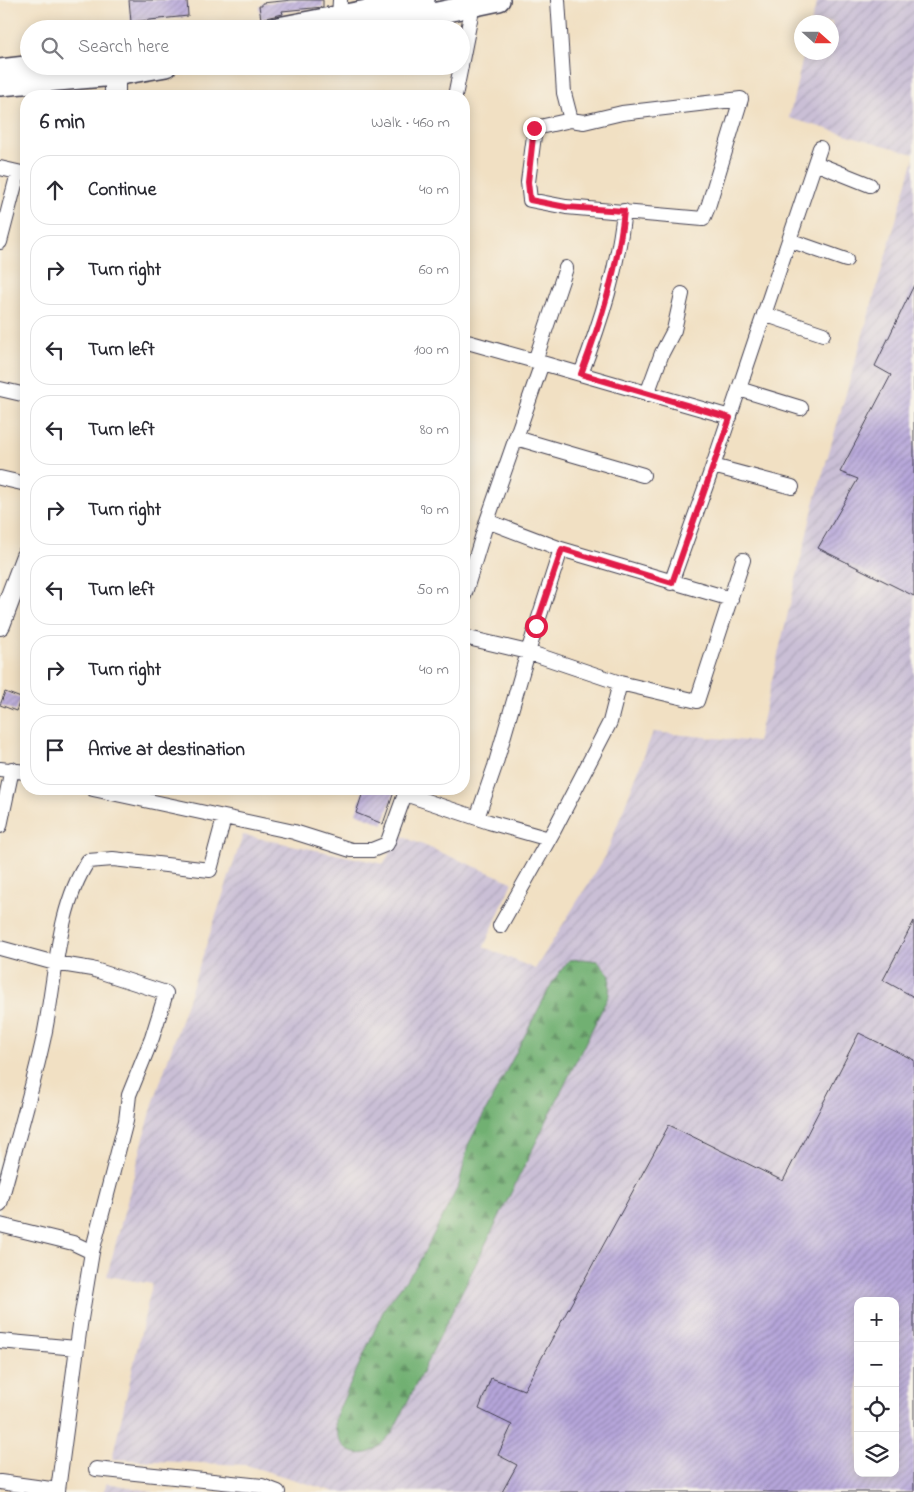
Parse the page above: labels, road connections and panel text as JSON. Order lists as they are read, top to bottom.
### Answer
{
  "north": "right",
  "page": {
    "search": "Search here",
    "heading": ["6 min", "Walk · 460 m"],
    "list": [
      ["Continue", "40 m"],
      ["Turn right", "60 m"],
      ["Turn left", "100 m"],
      ["Turn left", "80 m"],
      ["Turn right", "90 m"],
      ["Turn left", "50 m"],
      ["Turn right", "40 m"],
      "Arrive at destination"
    ],
    "map_buttons": ["+", "−"]
  }
}
